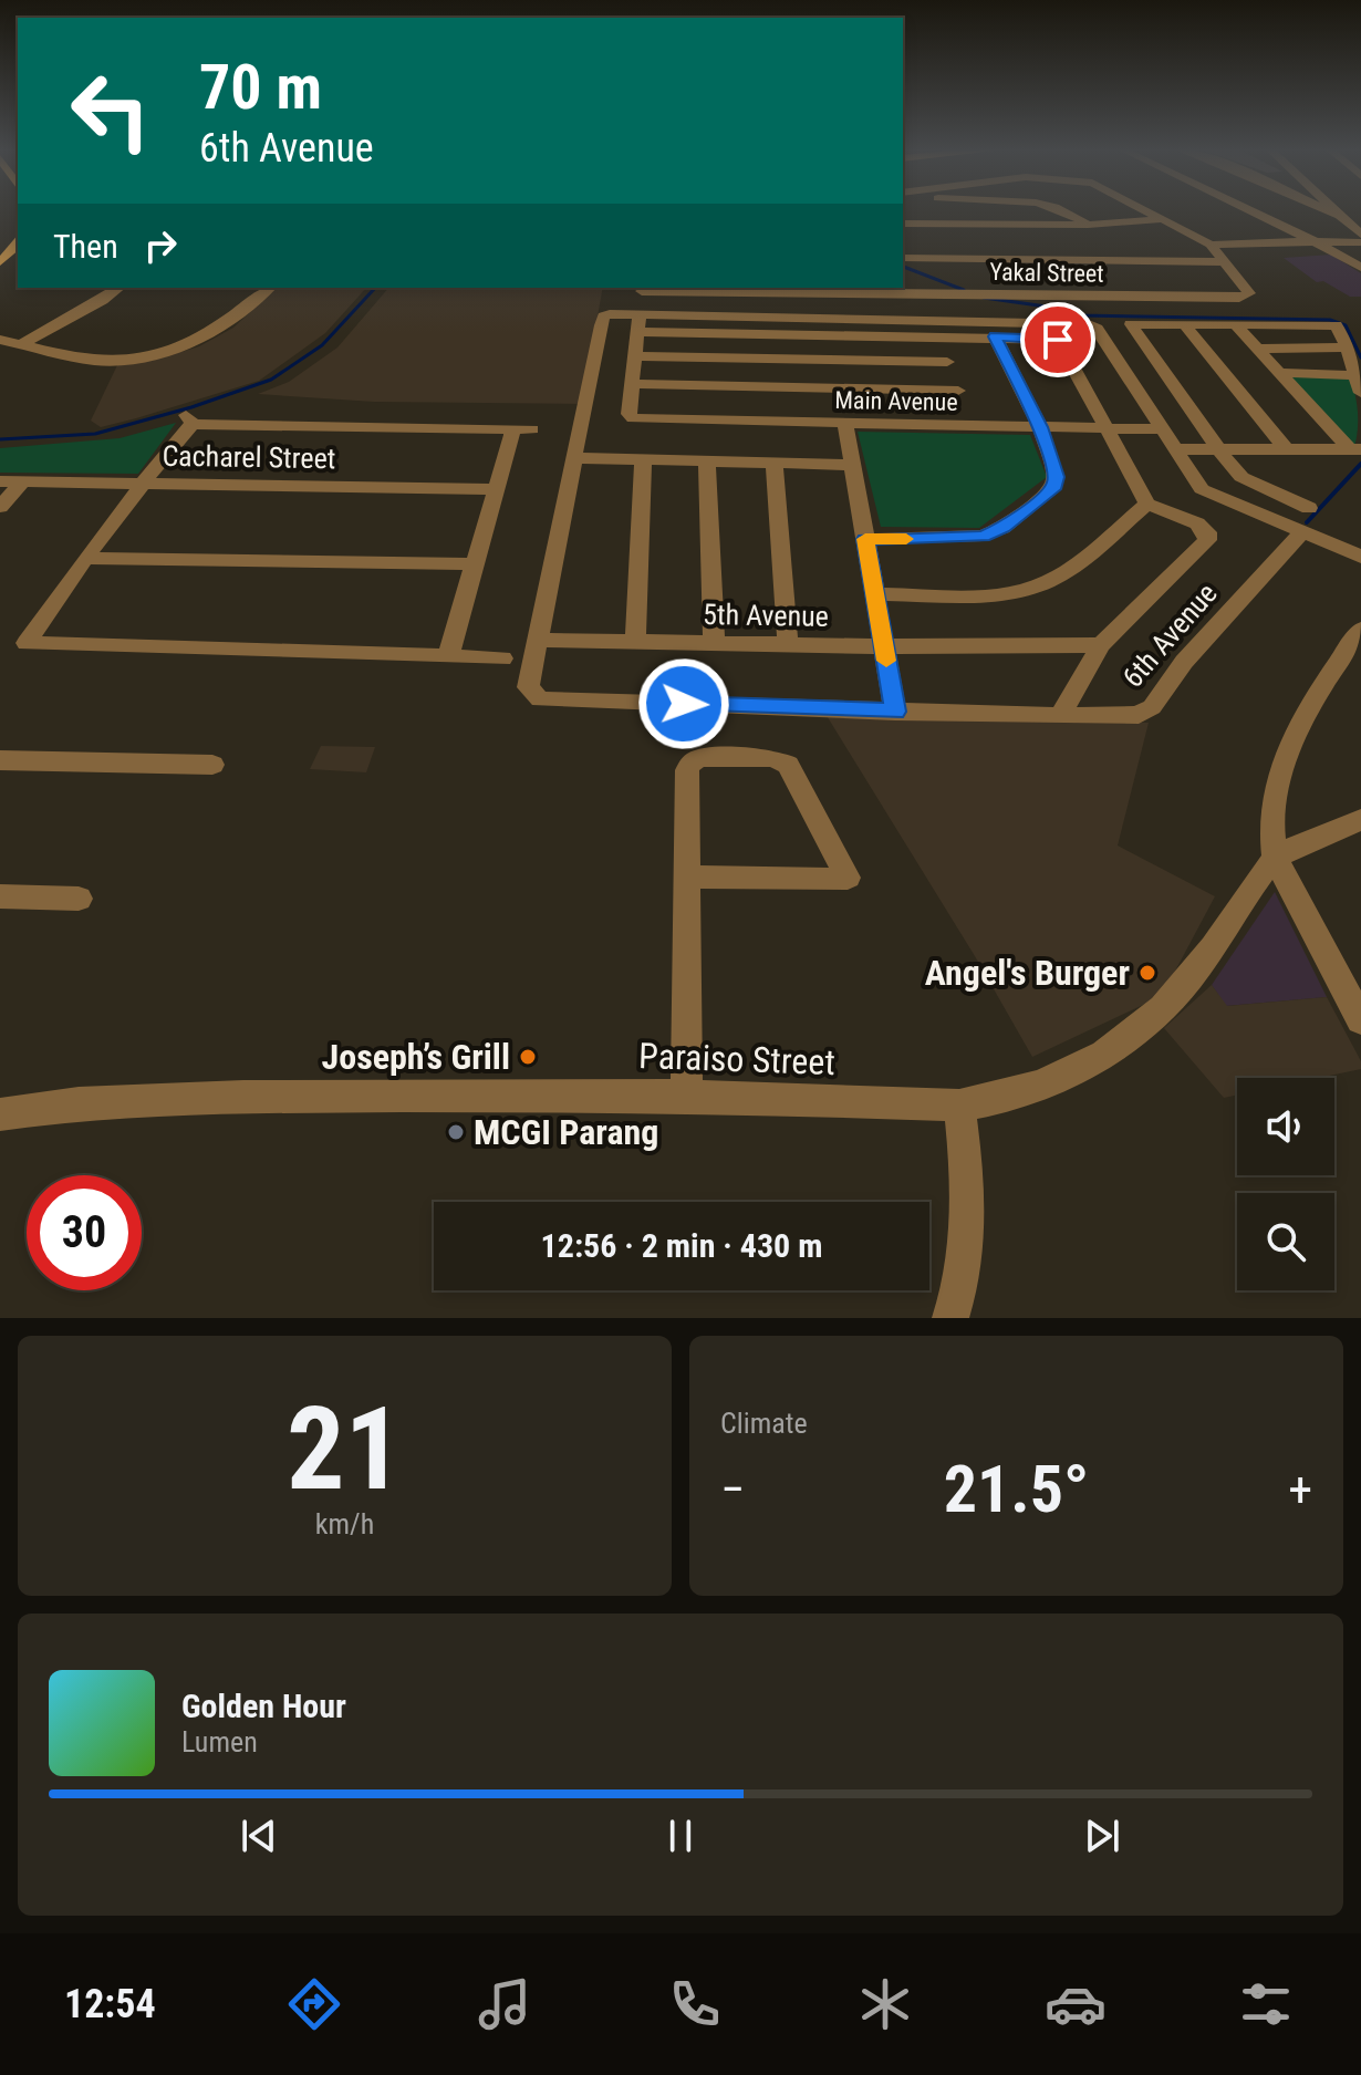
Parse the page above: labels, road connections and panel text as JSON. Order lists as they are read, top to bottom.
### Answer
{
  "streets": {
    "street": [
      "Yakal Street",
      "Main Avenue",
      "Cacharel Street",
      "5th Avenue",
      "6th Avenue",
      "Paraiso Street"
    ]
  },
  "crossings": [
    ["5th Avenue", "6th Avenue"]
  ],
  "places": ["Angel's Burger", "Joseph’s Grill", "MCGI Parang"],
  "page": {
    "turn": ["70 m", "6th Avenue"],
    "then": "Then",
    "limit": "30",
    "trip": "12:56 · 2 min · 430 m",
    "tile": [
      ["21", "km/h"],
      "Climate"
    ],
    "heat": ["−", "21.5°", "+"],
    "song": ["Golden Hour", "Lumen"],
    "tabs": "12:54"
  }
}
